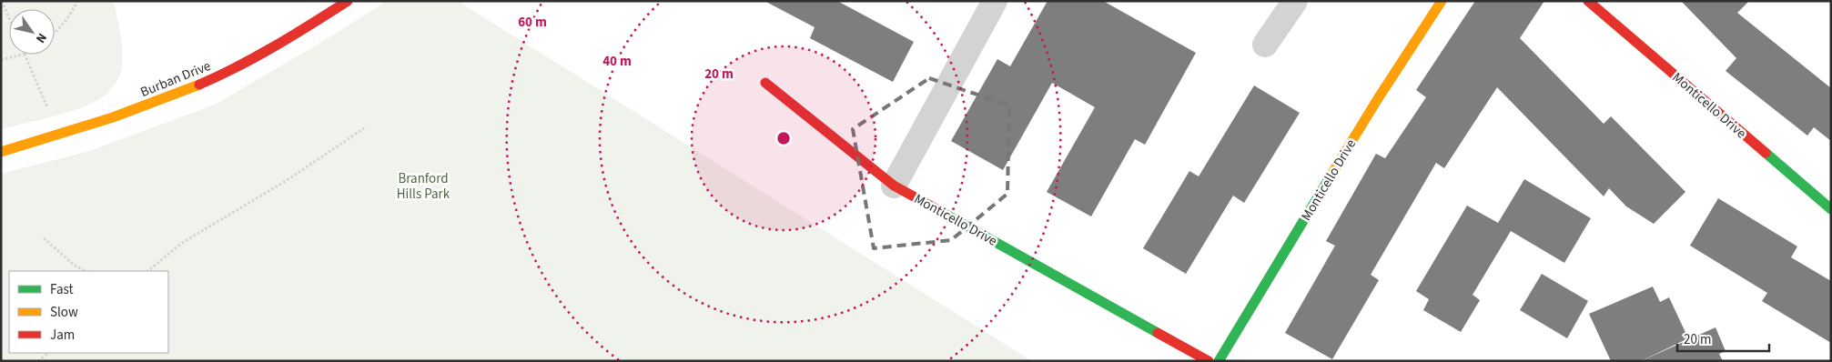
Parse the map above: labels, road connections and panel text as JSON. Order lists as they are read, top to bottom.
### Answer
{
  "streets": {
    "street": ["Burban Drive", "Monticello Drive"]
  },
  "parks": ["Branford Hills Park"],
  "legend": ["Fast", "Slow", "Jam"],
  "scale_bar": "20 m",
  "north": "bottom right",
  "rings": ["60 m", "40 m", "20 m"]
}
